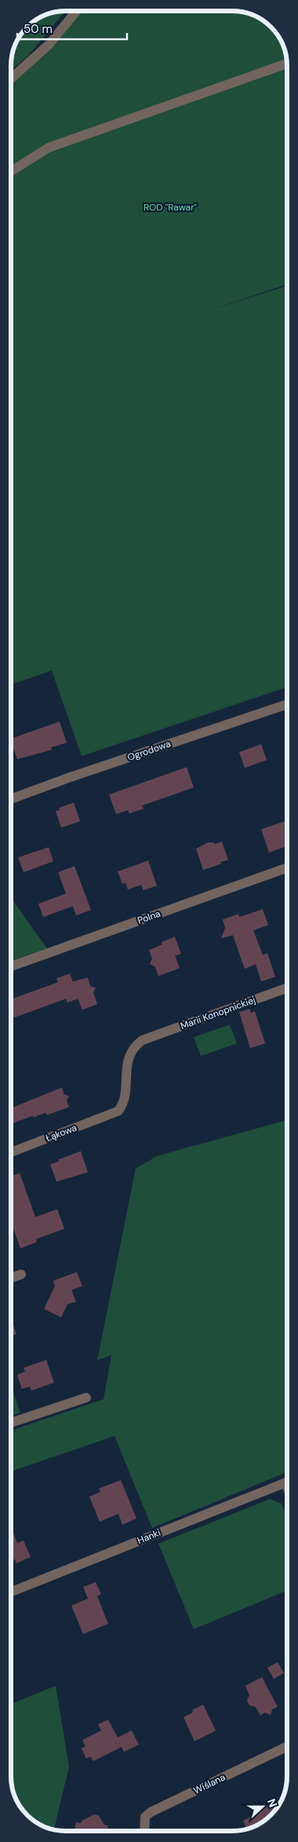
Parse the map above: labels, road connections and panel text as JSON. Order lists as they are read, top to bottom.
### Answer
{
  "streets": {
    "street": [
      "Ogrodowa",
      "Polna",
      "Marii Konopnickiej",
      "Łąkowa",
      "Hanki",
      "Wiślana"
    ]
  },
  "crossings": [
    ["Marii Konopnickiej", "Łąkowa"]
  ],
  "parks": ["ROD \"Rawar\""],
  "scale_bar": "50 m",
  "north": "right"
}
